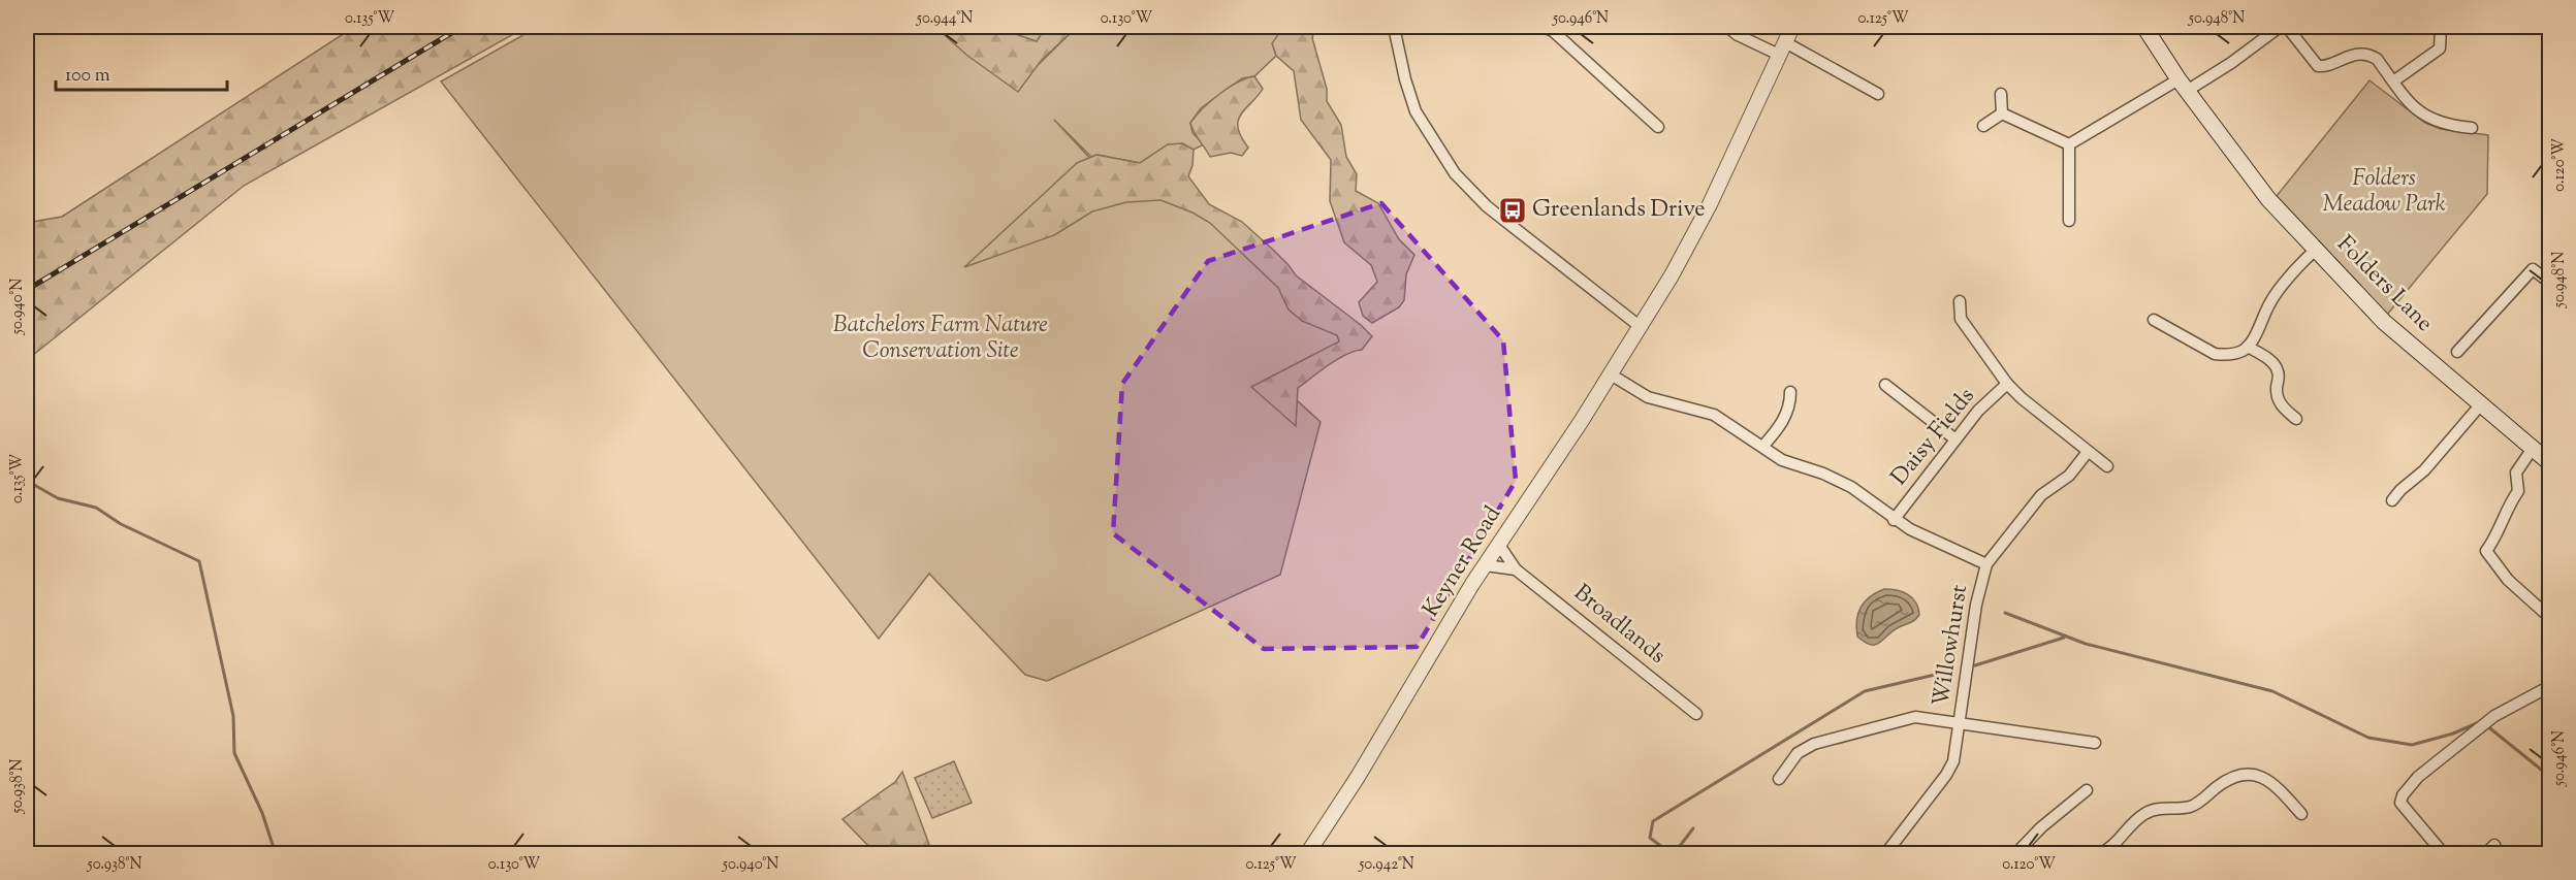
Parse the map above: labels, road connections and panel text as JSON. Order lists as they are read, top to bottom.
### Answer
{
  "streets": {
    "main road": ["Folders Lane"],
    "street": [
      "Daisy Fields",
      "Keyner Road",
      "Broadlands",
      "Willowhurst"
    ]
  },
  "crossings": [
    ["Daisy Fields", "Willowhurst"],
    ["Keyner Road", "Broadlands"],
    ["Keyner Road", "Willowhurst"]
  ],
  "parks": ["Folders Meadow Park", "Batchelors Farm Nature Conservation Site"],
  "places": {
    "bus stop": ["Greenlands Drive"]
  },
  "scale_bar": "100 m",
  "coordinates": [
    "0.135°W",
    "50.944°N",
    "0.130°W",
    "50.946°N",
    "0.125°W",
    "50.948°N",
    "0.120°W",
    "50.940°N",
    "50.938°N",
    "50.942°N"
  ]
}
